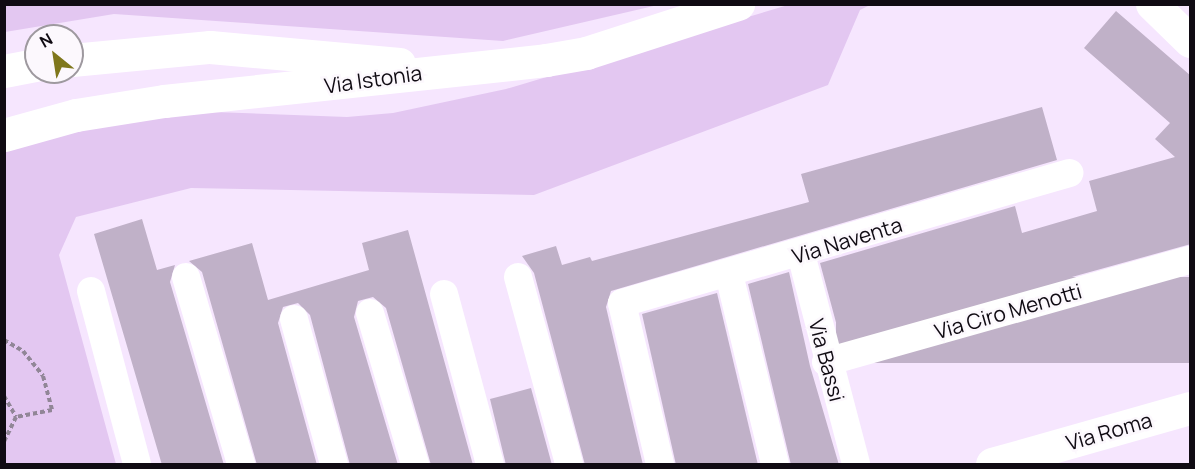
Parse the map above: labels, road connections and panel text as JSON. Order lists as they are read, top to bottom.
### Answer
{
  "streets": {
    "street": [
      "Via Istonia",
      "Via Naventa",
      "Via Ciro Menotti",
      "Via Bassi",
      "Via Roma"
    ]
  },
  "crossings": [
    ["Via Naventa", "Via Bassi"],
    ["Via Ciro Menotti", "Via Bassi"]
  ],
  "north": "top left"
}
